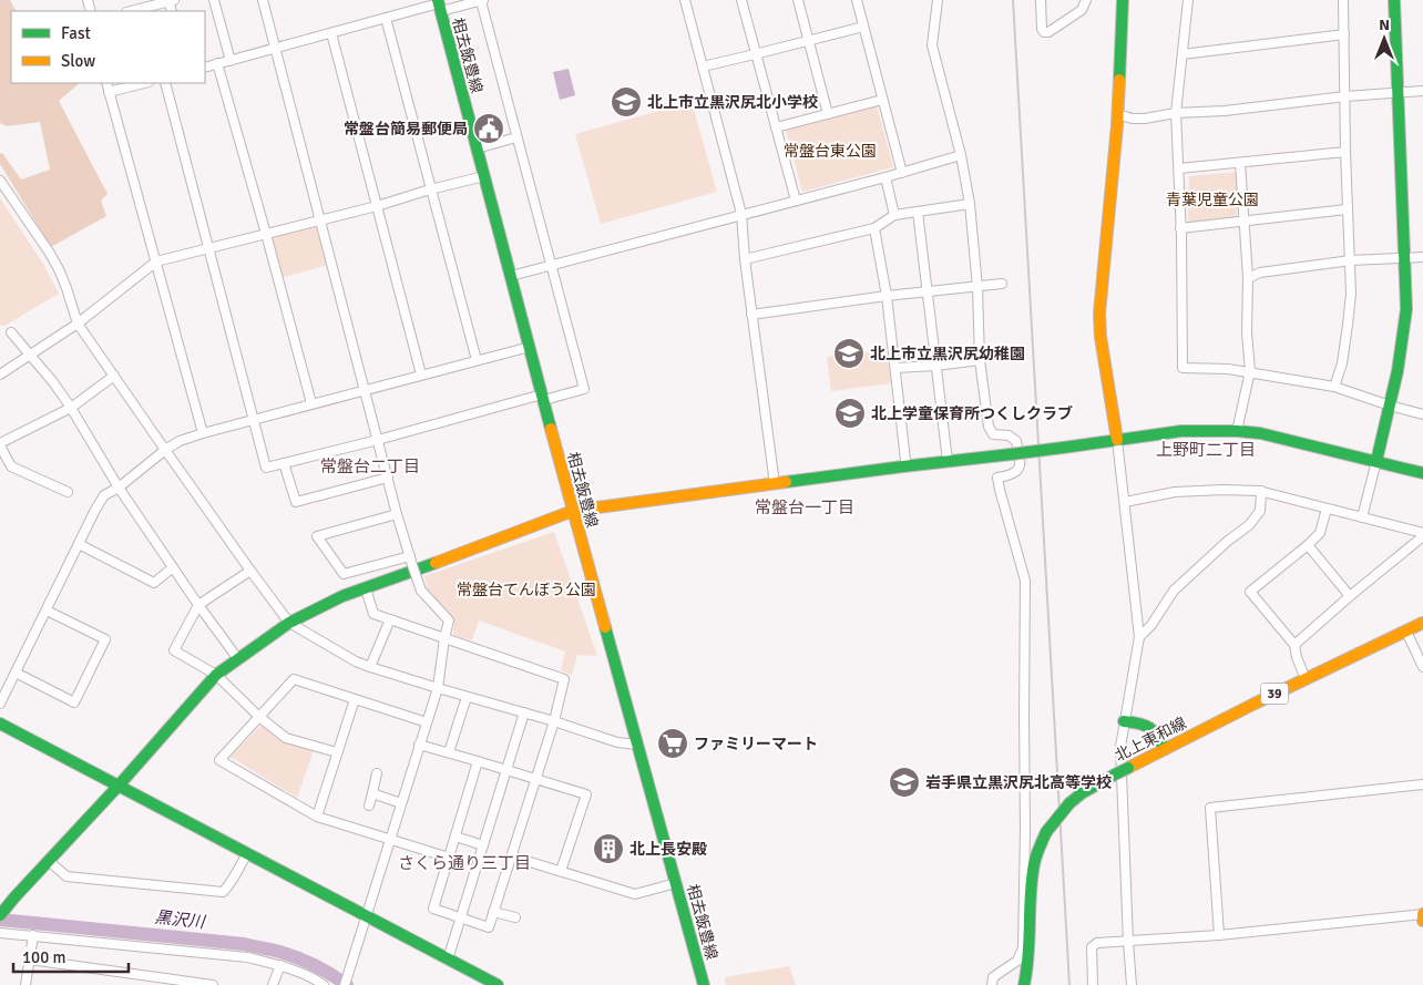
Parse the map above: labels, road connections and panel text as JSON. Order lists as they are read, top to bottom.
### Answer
{
  "streets": {
    "street": ["相去飯豊線", "39", "北上東和線"]
  },
  "districts": [
    "上野町二丁目",
    "常盤台二丁目",
    "常盤台一丁目",
    "さくら通り三丁目"
  ],
  "water": ["黒沢川"],
  "parks": ["常盤台東公園", "青葉児童公園", "常盤台てんぼう公園"],
  "places": {
    "school or university": [
      "北上市立黒沢尻北小学校",
      "北上市立黒沢尻幼稚園",
      "北上学童保育所つくしクラブ",
      "岩手県立黒沢尻北高等学校"
    ],
    "public building": ["常盤台簡易郵便局"],
    "supermarket": ["ファミリーマート"],
    "building": ["北上長安殿"]
  },
  "legend": ["Fast", "Slow"],
  "scale_bar": "100 m",
  "north": "top"
}
